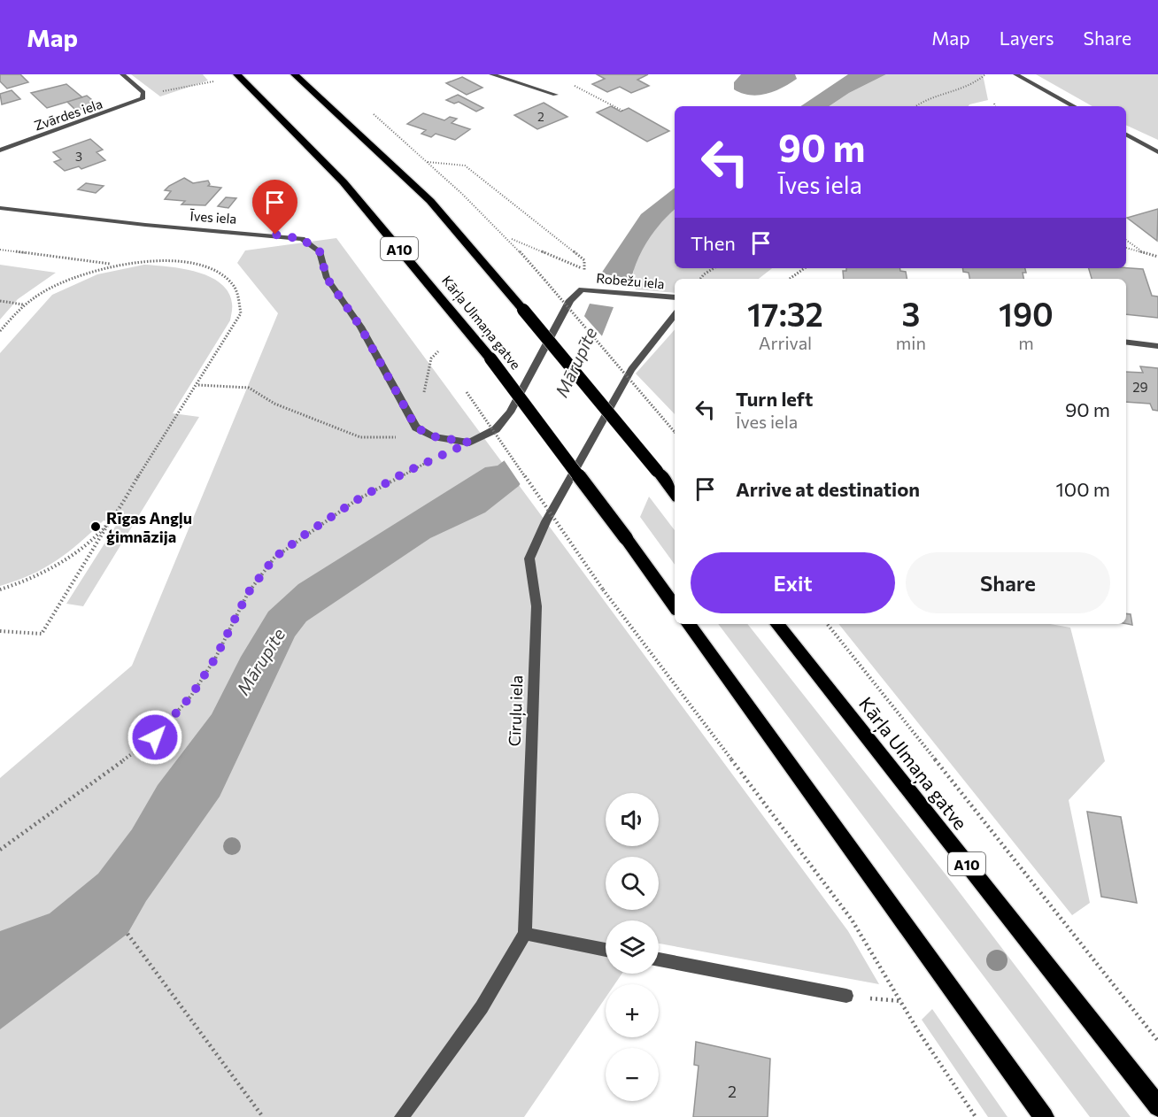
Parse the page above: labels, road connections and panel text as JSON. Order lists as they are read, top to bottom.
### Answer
{
  "streets": {
    "highway": ["A10", "Kārļa Ulmaņa gatve"],
    "street": [
      "Zvārdes iela",
      "Īves iela",
      "Robežu iela",
      "Cīruļu iela"
    ]
  },
  "water": ["Mārupīte"],
  "places": ["Rīgas Angļu ģimnāzija"],
  "house_numbers": [
    "2",
    "3",
    "29",
    "2"
  ],
  "page": {
    "header": "Map",
    "nav": ["Map", "Layers", "Share"],
    "turn": ["90 m", "Īves iela"],
    "then": "Then",
    "eta": [
      "17:32",
      "Arrival",
      "3",
      "min",
      "190",
      "m"
    ],
    "list": [
      {
        "name": "Turn left",
        "note": "Īves iela",
        "value": "90 m"
      },
      {
        "name": "Arrive at destination",
        "value": "100 m"
      }
    ],
    "buttons": ["Exit", "Share"],
    "map_buttons": ["+", "−"]
  }
}
